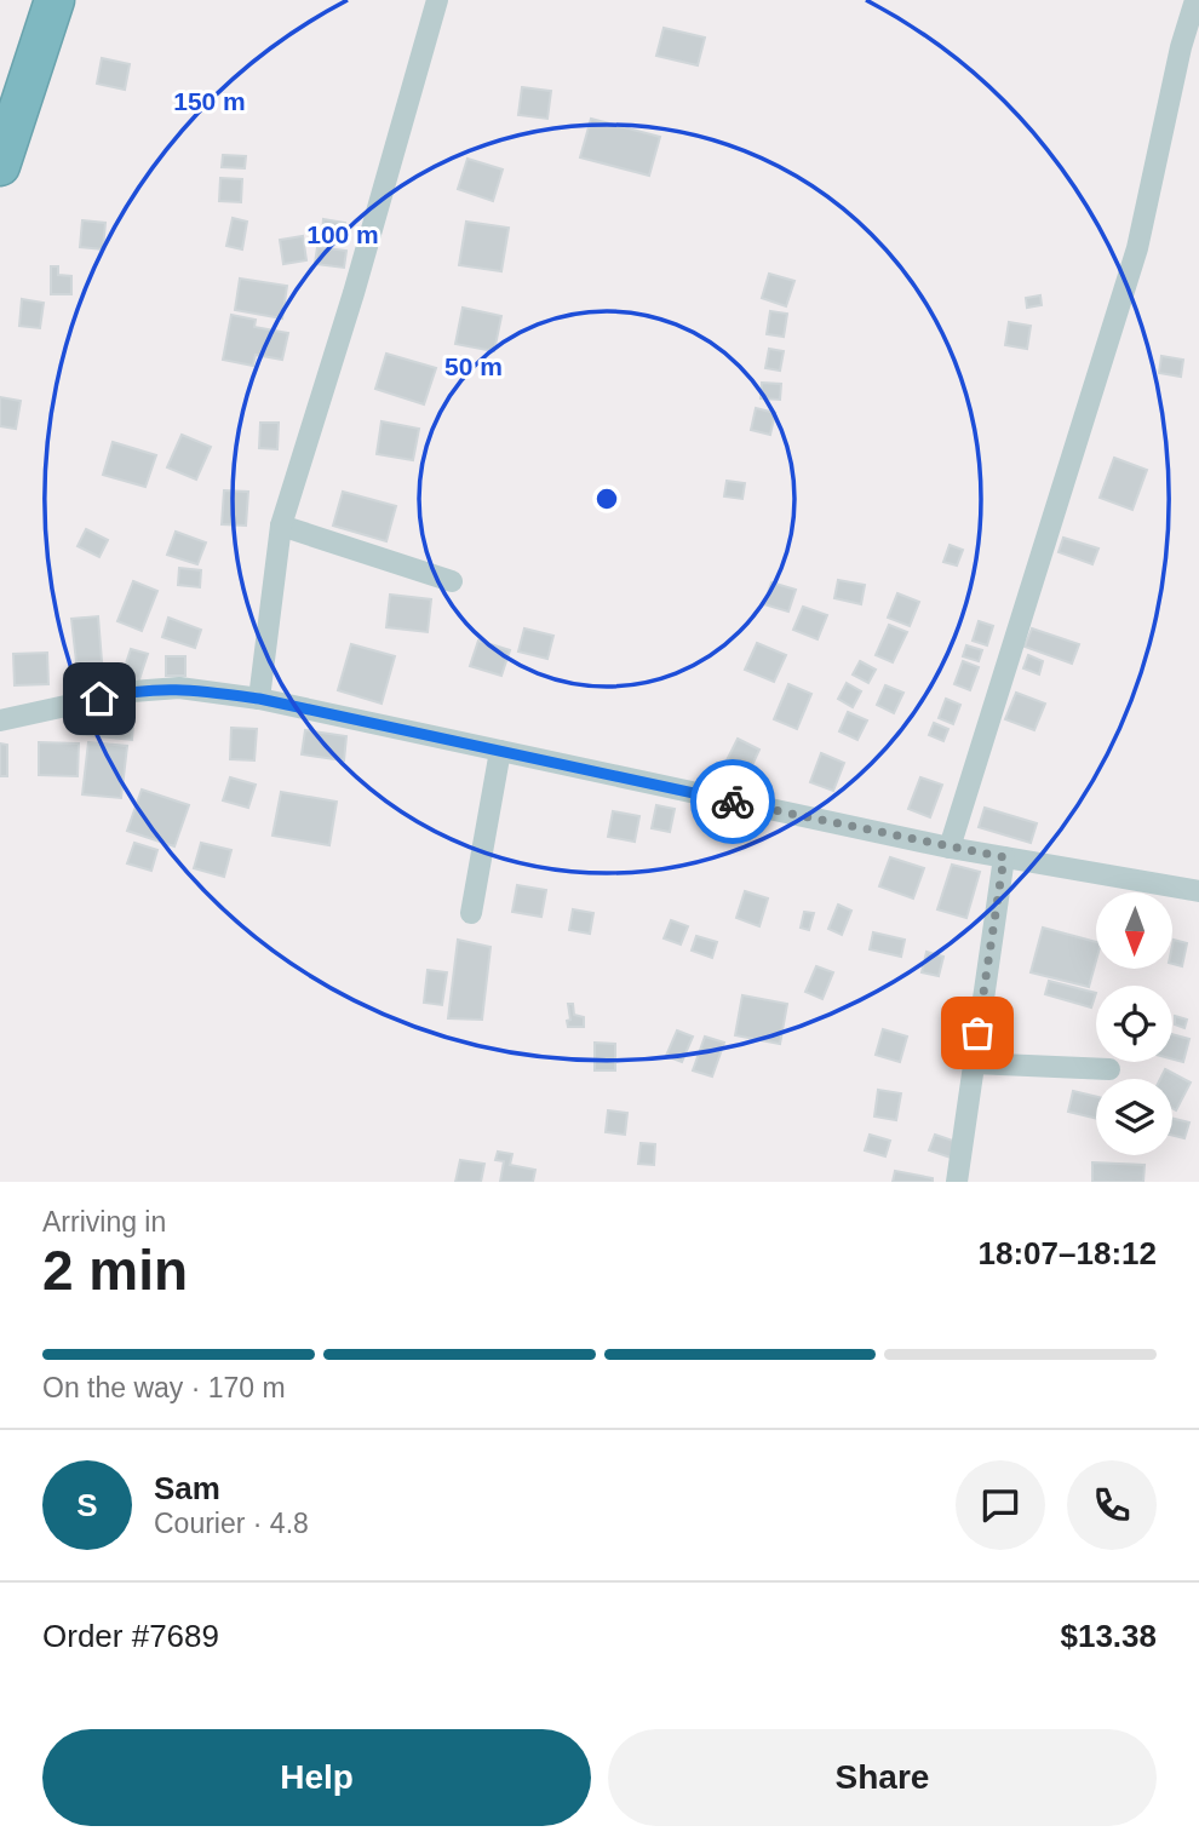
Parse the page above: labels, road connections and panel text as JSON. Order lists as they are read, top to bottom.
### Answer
{
  "north": "bottom",
  "page": {
    "heading": ["2 min", "Arriving in", "18:07–18:12"],
    "panel": [
      "Sam",
      "Courier · 4.8",
      "Order #7689",
      "$13.38"
    ],
    "bar": "On the way · 170 m",
    "round": "S",
    "buttons": ["Help", "Share"]
  },
  "rings": ["150 m", "100 m", "50 m"]
}
